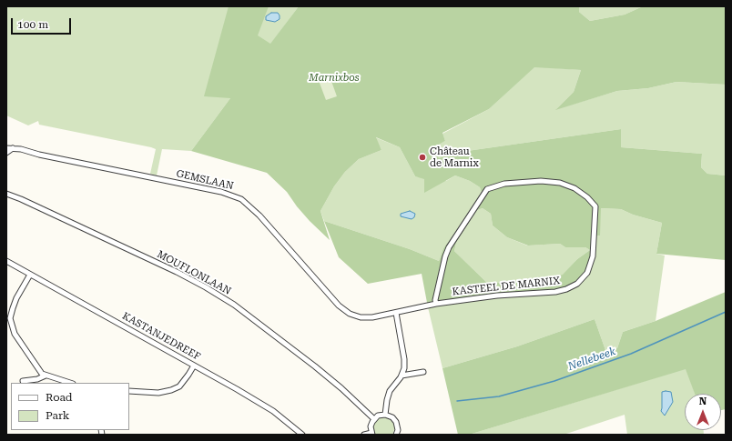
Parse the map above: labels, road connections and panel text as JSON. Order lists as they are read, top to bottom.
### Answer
{
  "streets": {
    "street": [
      "GEMSLAAN",
      "MOUFLONLAAN",
      "KASTEEL DE MARNIX",
      "KASTANJEDREEF"
    ]
  },
  "crossings": [
    ["GEMSLAAN", "KASTEEL DE MARNIX"]
  ],
  "water": ["Nellebeek"],
  "parks": ["Marnixbos"],
  "places": ["Château de Marnix"],
  "legend": ["Road", "Park"],
  "scale_bar": "100 m",
  "north": "top"
}
